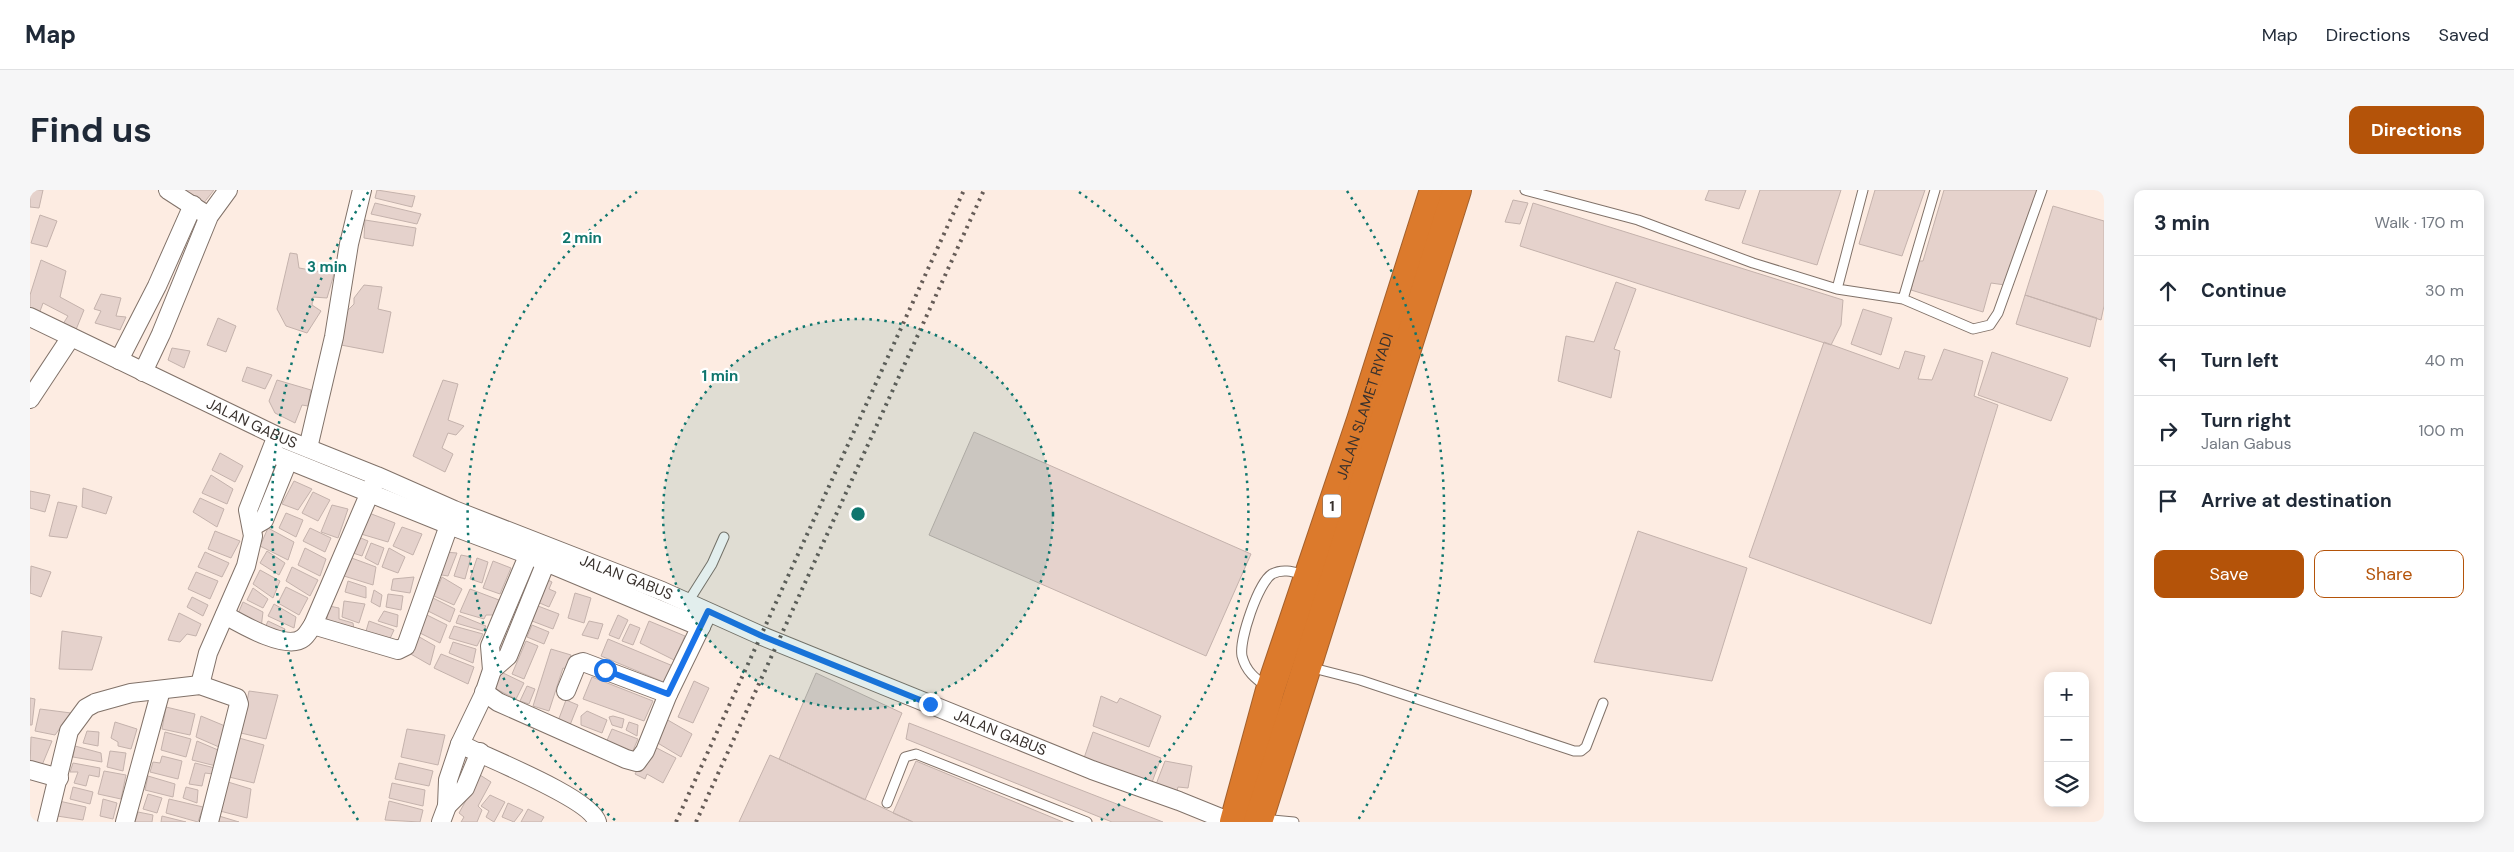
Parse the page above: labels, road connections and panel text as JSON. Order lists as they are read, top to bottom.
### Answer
{
  "streets": {
    "highway": ["JALAN SLAMET RIYADI", "1"],
    "street": ["JALAN GABUS"]
  },
  "crossings": [
    ["JALAN SLAMET RIYADI", "JALAN GABUS"]
  ],
  "page": {
    "header": "Map",
    "nav": ["Map", "Directions", "Saved"],
    "buttons": [
      "Directions",
      ["Save", "Share"]
    ],
    "title": "Find us",
    "heading": ["3 min", "Walk · 170 m"],
    "list": [
      ["Continue", "30 m"],
      ["Turn left", "40 m"],
      ["Turn right", "Jalan Gabus", "100 m"],
      "Arrive at destination"
    ],
    "map_buttons": ["+", "−"]
  },
  "rings": ["2 min", "3 min", "1 min"]
}
